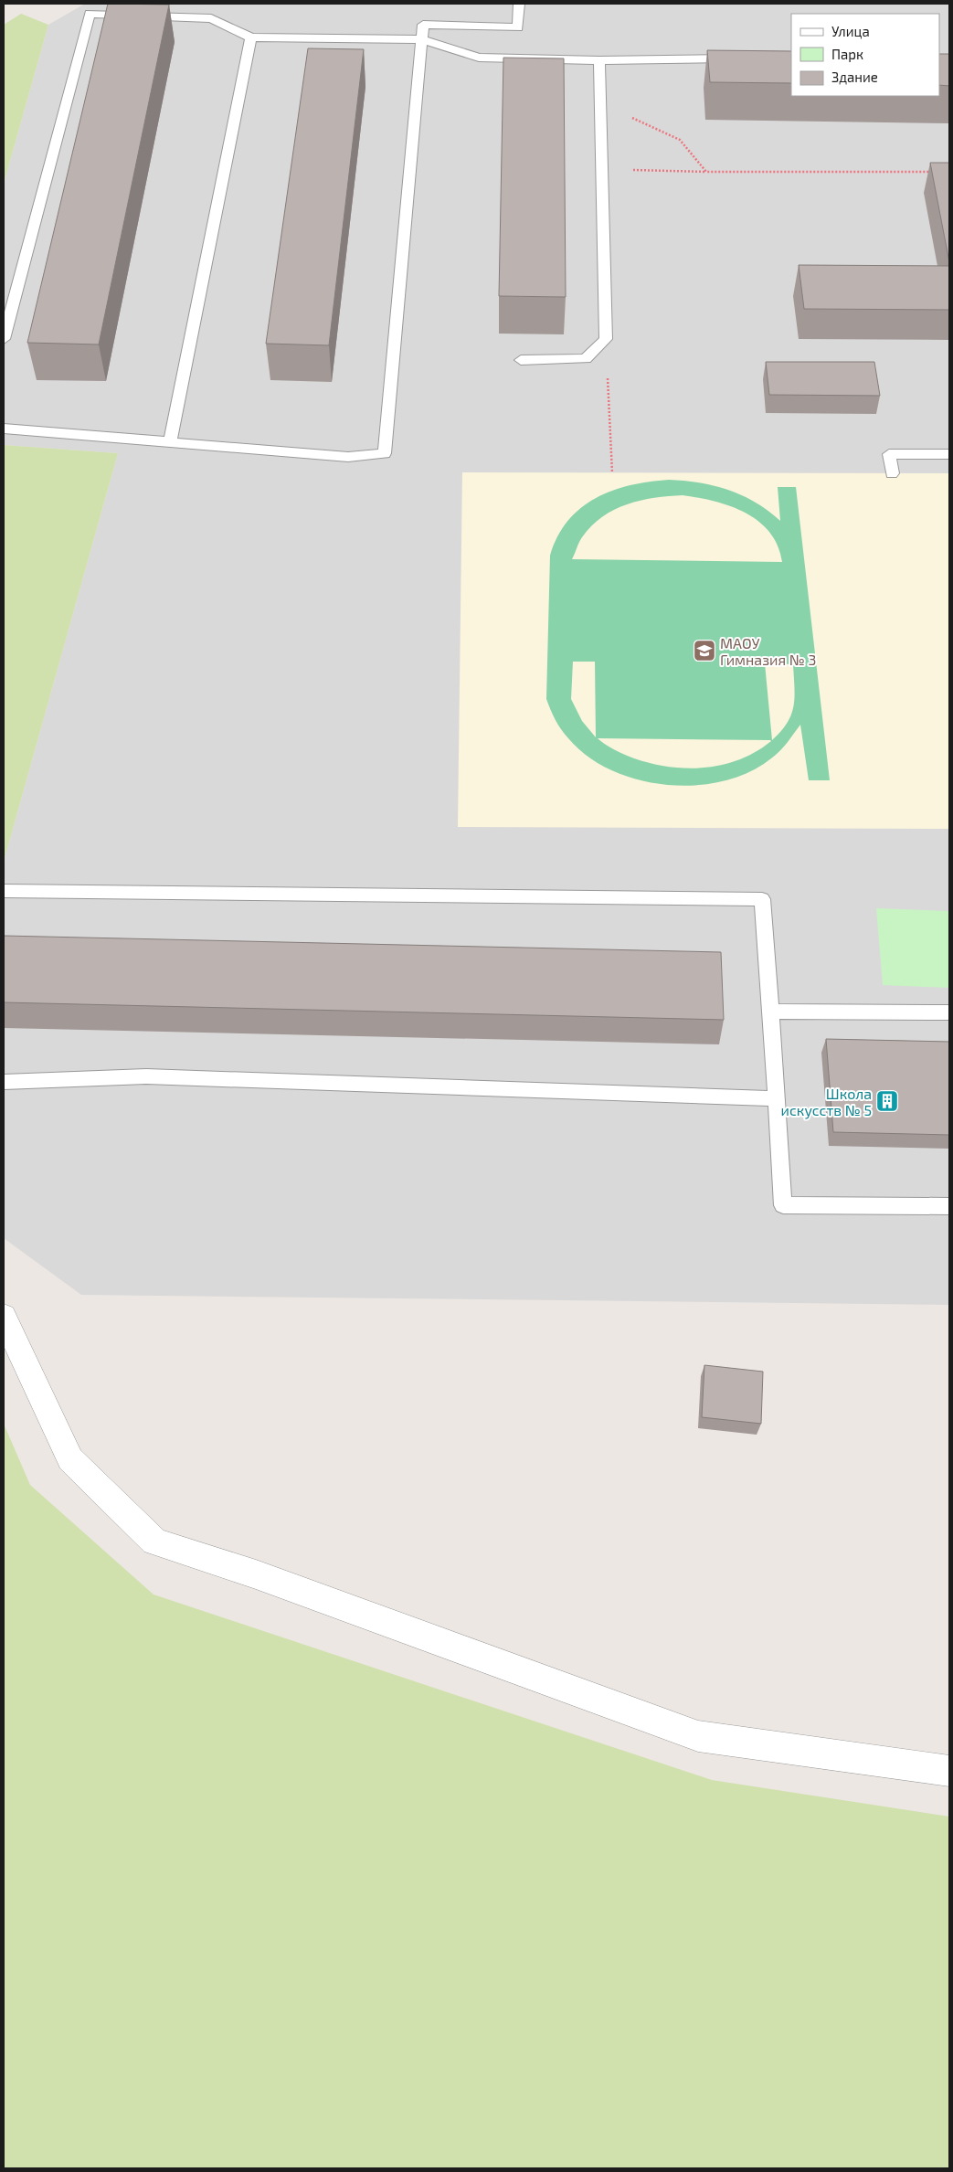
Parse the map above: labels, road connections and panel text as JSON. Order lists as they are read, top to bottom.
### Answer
{
  "places": {
    "school or university": ["МАОУ Гимназия № 3"],
    "building": ["Школа искусств № 5"]
  },
  "legend": ["Улица", "Парк", "Здание"]
}
